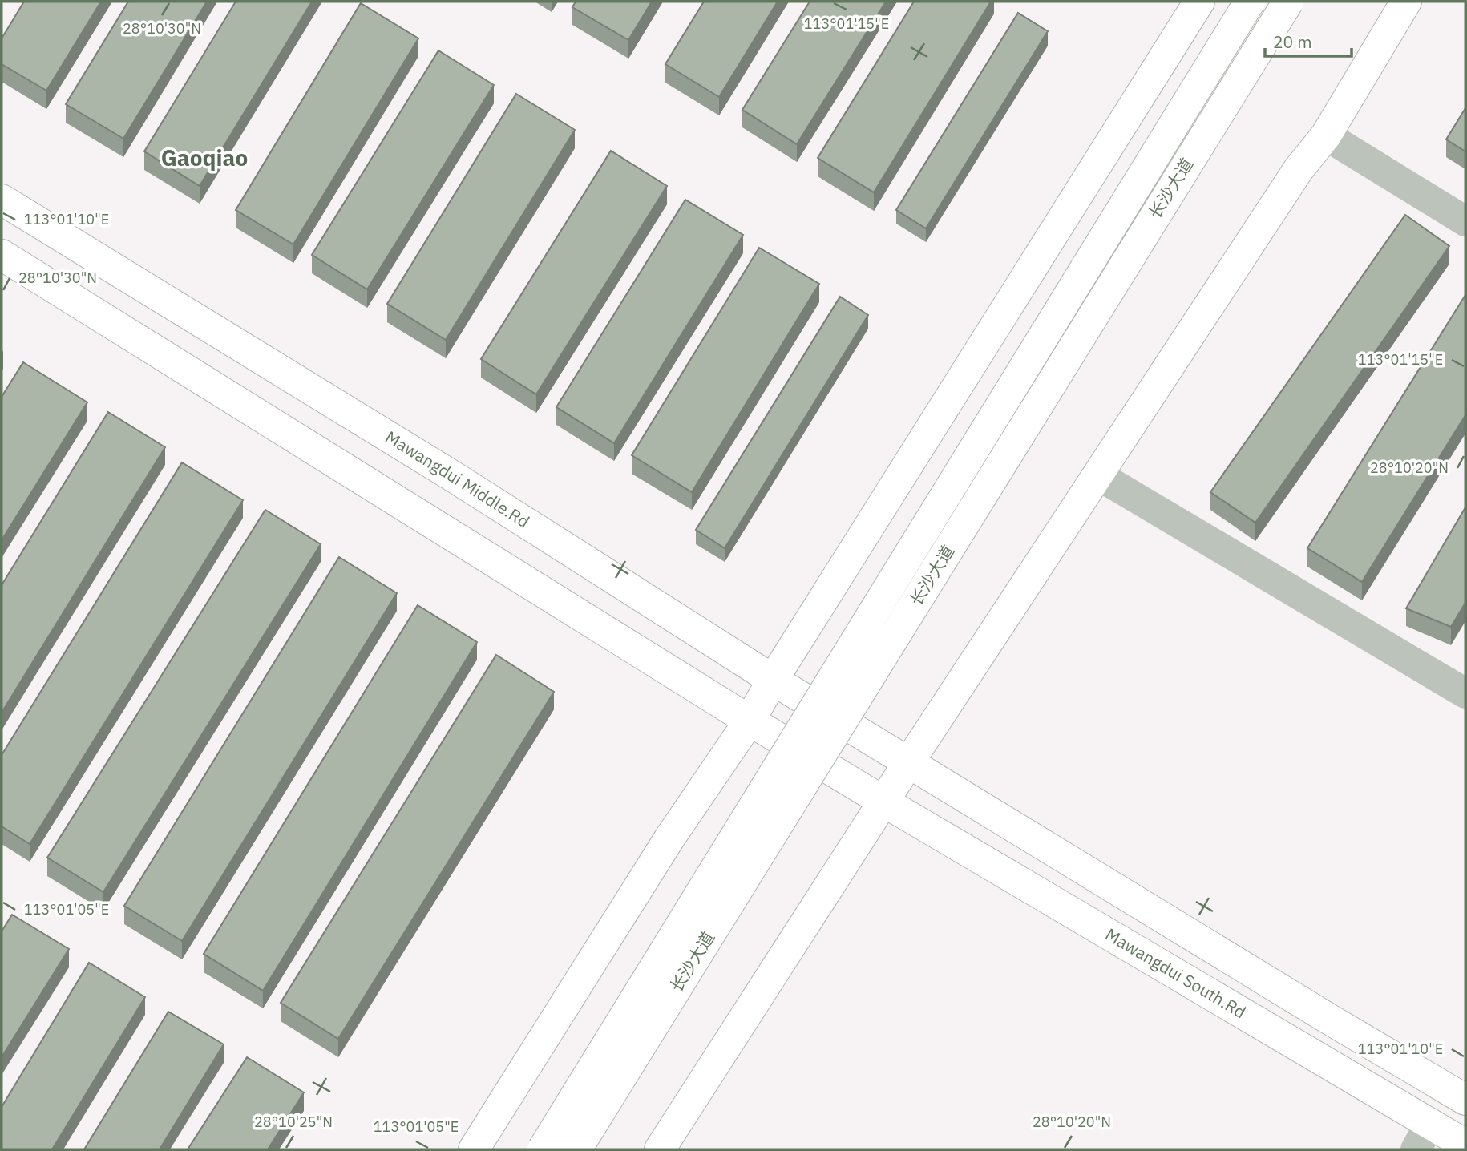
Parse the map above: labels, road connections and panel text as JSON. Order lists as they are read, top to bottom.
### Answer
{
  "streets": {
    "main road": ["长沙大道", "Mawangdui Middle.Rd", "Mawangdui South.Rd"]
  },
  "districts": ["Gaoqiao"],
  "scale_bar": "20 m",
  "coordinates": [
    "113°01'15\"E",
    "28°10'30\"N",
    "113°01'10\"E",
    "28°10'20\"N",
    "113°01'05\"E",
    "28°10'25\"N"
  ]
}
